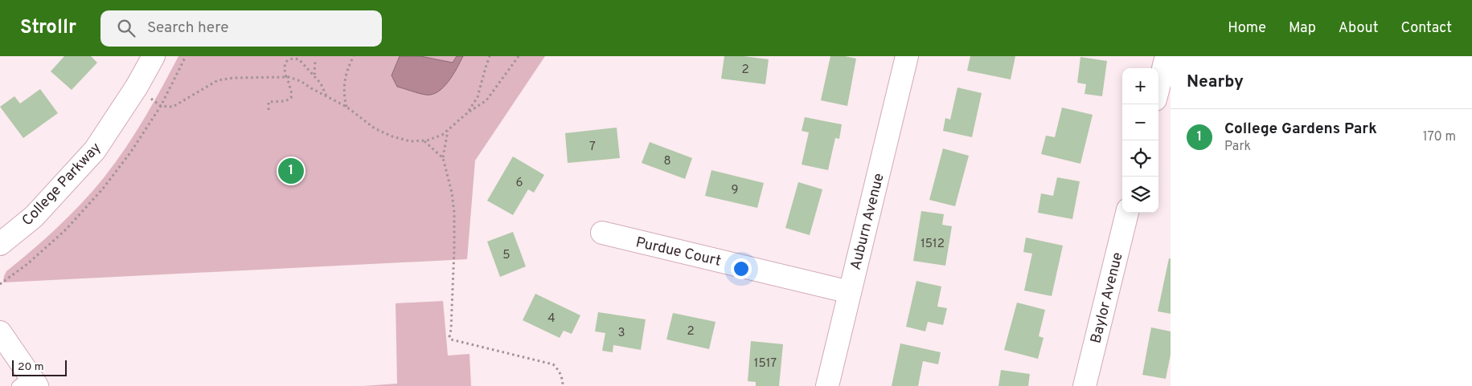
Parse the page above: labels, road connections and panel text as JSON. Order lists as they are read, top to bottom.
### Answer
{
  "streets": {
    "street": [
      "College Parkway",
      "Auburn Avenue",
      "Purdue Court",
      "Baylor Avenue"
    ]
  },
  "crossings": [
    ["Auburn Avenue", "Purdue Court"]
  ],
  "house_numbers": [
    "2",
    "7",
    "8",
    "6",
    "9",
    "1512",
    "5",
    "4",
    "2",
    "3",
    "1517"
  ],
  "scale_bar": "20 m",
  "page": {
    "header": "Strollr",
    "search": "Search here",
    "nav": [
      "Home",
      "Map",
      "About",
      "Contact"
    ],
    "heading": "Nearby",
    "map_buttons": ["+", "−"],
    "list": [
      {
        "mark": "1",
        "name": "College Gardens Park",
        "note": "Park",
        "value": "170 m"
      }
    ],
    "pins": "1",
    "scale": "20 m"
  }
}
